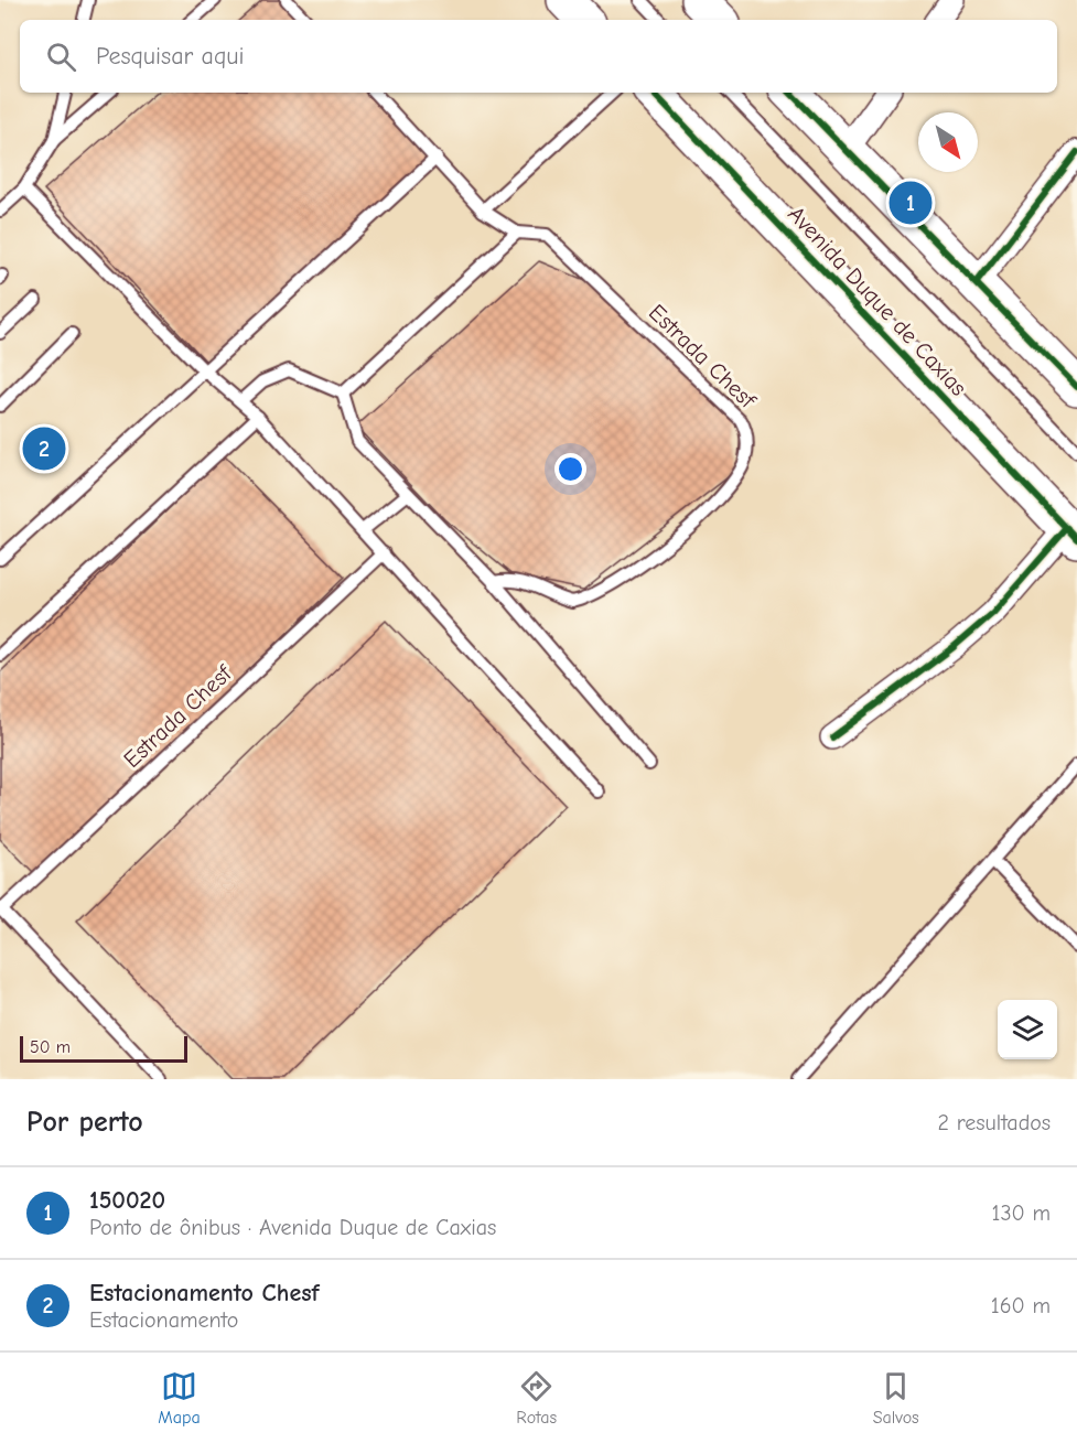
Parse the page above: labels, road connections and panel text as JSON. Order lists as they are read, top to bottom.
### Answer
{
  "streets": {
    "highway": ["Avenida Duque de Caxias"],
    "lane": ["Estrada Chesf"]
  },
  "scale_bar": "50 m",
  "north": "bottom right",
  "page": {
    "search": "Pesquisar aqui",
    "pins": ["1", "2"],
    "scale": "50 m",
    "heading": ["Por perto", "2 resultados"],
    "list": [
      {
        "mark": "1",
        "name": "150020",
        "note": "Ponto de ônibus · Avenida Duque de Caxias",
        "value": "130 m"
      },
      {
        "mark": "2",
        "name": "Estacionamento Chesf",
        "note": "Estacionamento",
        "value": "160 m"
      }
    ],
    "nav": ["Mapa", "Rotas", "Salvos"]
  }
}
